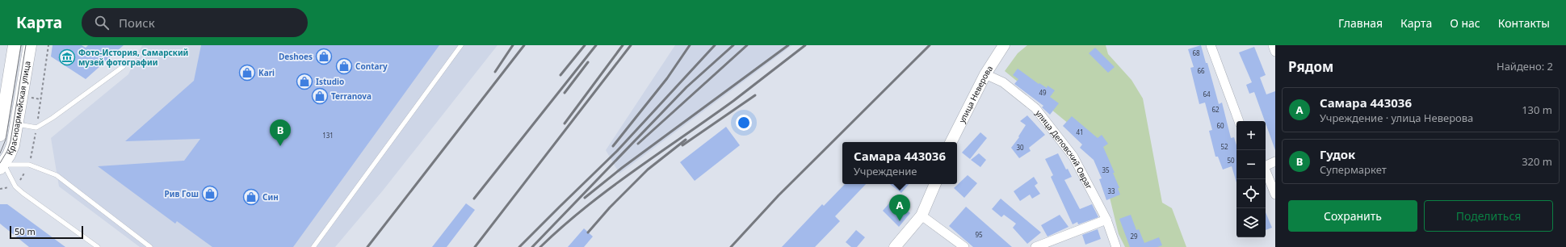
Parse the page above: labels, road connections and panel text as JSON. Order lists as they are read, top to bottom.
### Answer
{
  "streets": {
    "main road": ["Красноармейская улица"],
    "street": ["улица Неверова", "улица Деповский Овраг"]
  },
  "crossings": [
    ["улица Неверова", "улица Деповский Овраг"]
  ],
  "places": {
    "shop": [
      "Deshoes",
      "Contary",
      "Kari",
      "Istudio",
      "Terranova",
      "Рив Гош",
      "Син"
    ],
    "museum": ["Фото-История, Самарский музей фотографии"]
  },
  "house_numbers": [
    "68",
    "66",
    "49",
    "64",
    "62",
    "60",
    "41",
    "131",
    "52",
    "30",
    "50",
    "35",
    "33",
    "95",
    "29"
  ],
  "scale_bar": "50 m",
  "page": {
    "header": "Карта",
    "search": "Поиск",
    "nav": [
      "Главная",
      "Карта",
      "О нас",
      "Контакты"
    ],
    "heading": ["Рядом", "Найдено: 2"],
    "list": [
      {
        "mark": "A",
        "name": "Самара 443036",
        "note": "Учреждение · улица Неверова",
        "value": "130 m"
      },
      {
        "mark": "B",
        "name": "Гудок",
        "note": "Супермаркет",
        "value": "320 m"
      }
    ],
    "pins": ["B", "A"],
    "map_buttons": ["+", "−"],
    "popup": ["Самара 443036", "Учреждение"],
    "buttons": ["Сохранить", "Поделиться"],
    "scale": "50 m"
  }
}
